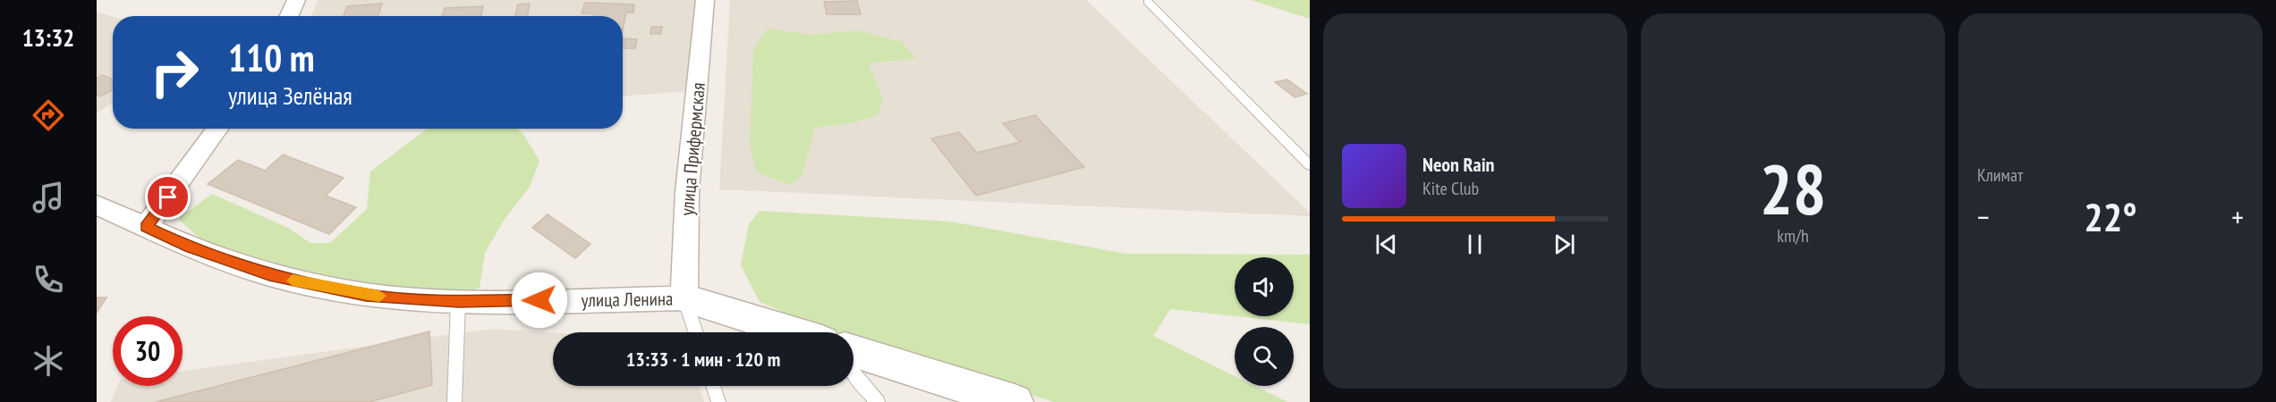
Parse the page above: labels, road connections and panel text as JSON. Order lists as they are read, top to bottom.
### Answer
{
  "streets": {
    "street": ["улица Прифермская", "улица Ленина"]
  },
  "crossings": [
    ["улица Прифермская", "улица Ленина"]
  ],
  "page": {
    "tabs": "13:32",
    "tile": [
      ["28", "km/h"],
      "Климат"
    ],
    "turn": ["110 m", "улица Зелёная"],
    "song": ["Neon Rain", "Kite Club"],
    "heat": ["−", "22°", "+"],
    "limit": "30",
    "trip": "13:33 · 1 мин · 120 m"
  }
}
